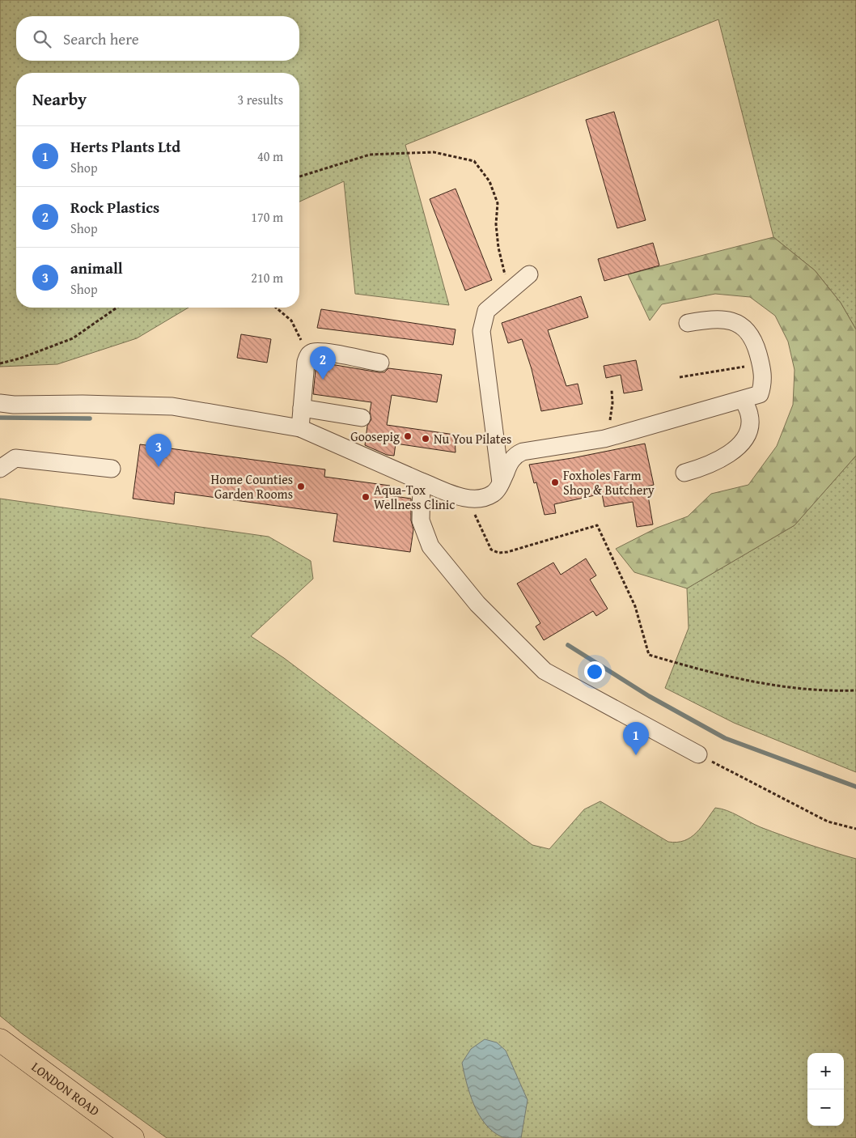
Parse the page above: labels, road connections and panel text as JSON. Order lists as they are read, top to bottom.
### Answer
{
  "streets": {
    "main road": ["LONDON ROAD"]
  },
  "places": [
    "Goosepig",
    "Nu You Pilates",
    "Foxholes Farm Shop & Butchery",
    "Home Counties Garden Rooms",
    "Aqua-Tox Wellness Clinic"
  ],
  "page": {
    "search": "Search here",
    "heading": ["Nearby", "3 results"],
    "list": [
      {
        "mark": "1",
        "name": "Herts Plants Ltd",
        "note": "Shop",
        "value": "40 m"
      },
      {
        "mark": "2",
        "name": "Rock Plastics",
        "note": "Shop",
        "value": "170 m"
      },
      {
        "mark": "3",
        "name": "animall",
        "note": "Shop",
        "value": "210 m"
      }
    ],
    "pins": ["2", "3", "1"],
    "map_buttons": ["+", "−"]
  }
}
